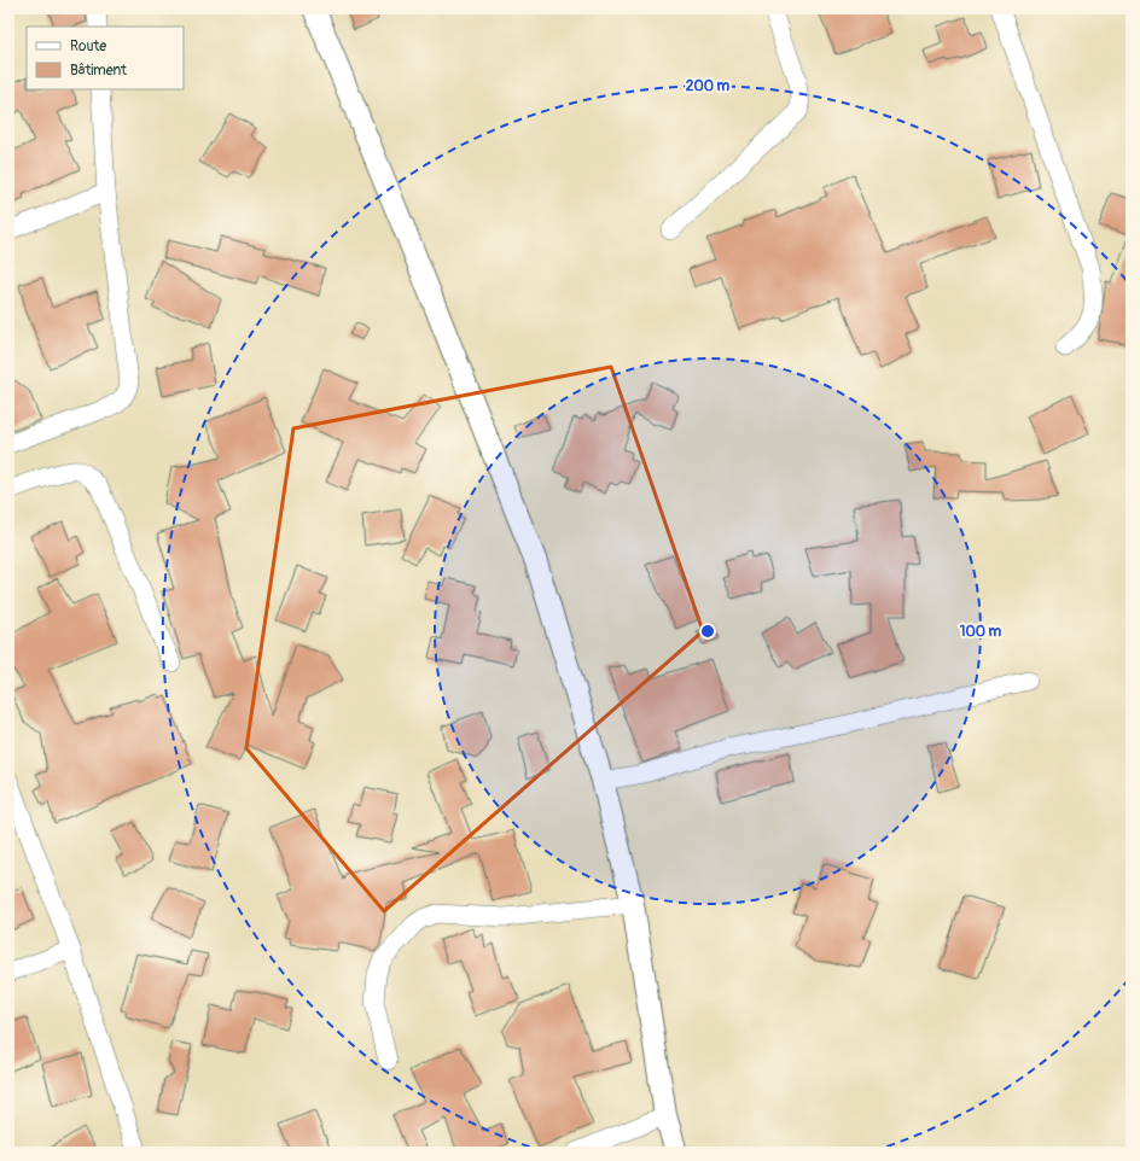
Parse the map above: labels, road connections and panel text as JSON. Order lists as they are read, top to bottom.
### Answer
{
  "legend": ["Route", "Bâtiment"],
  "rings": ["200 m", "100 m"]
}
